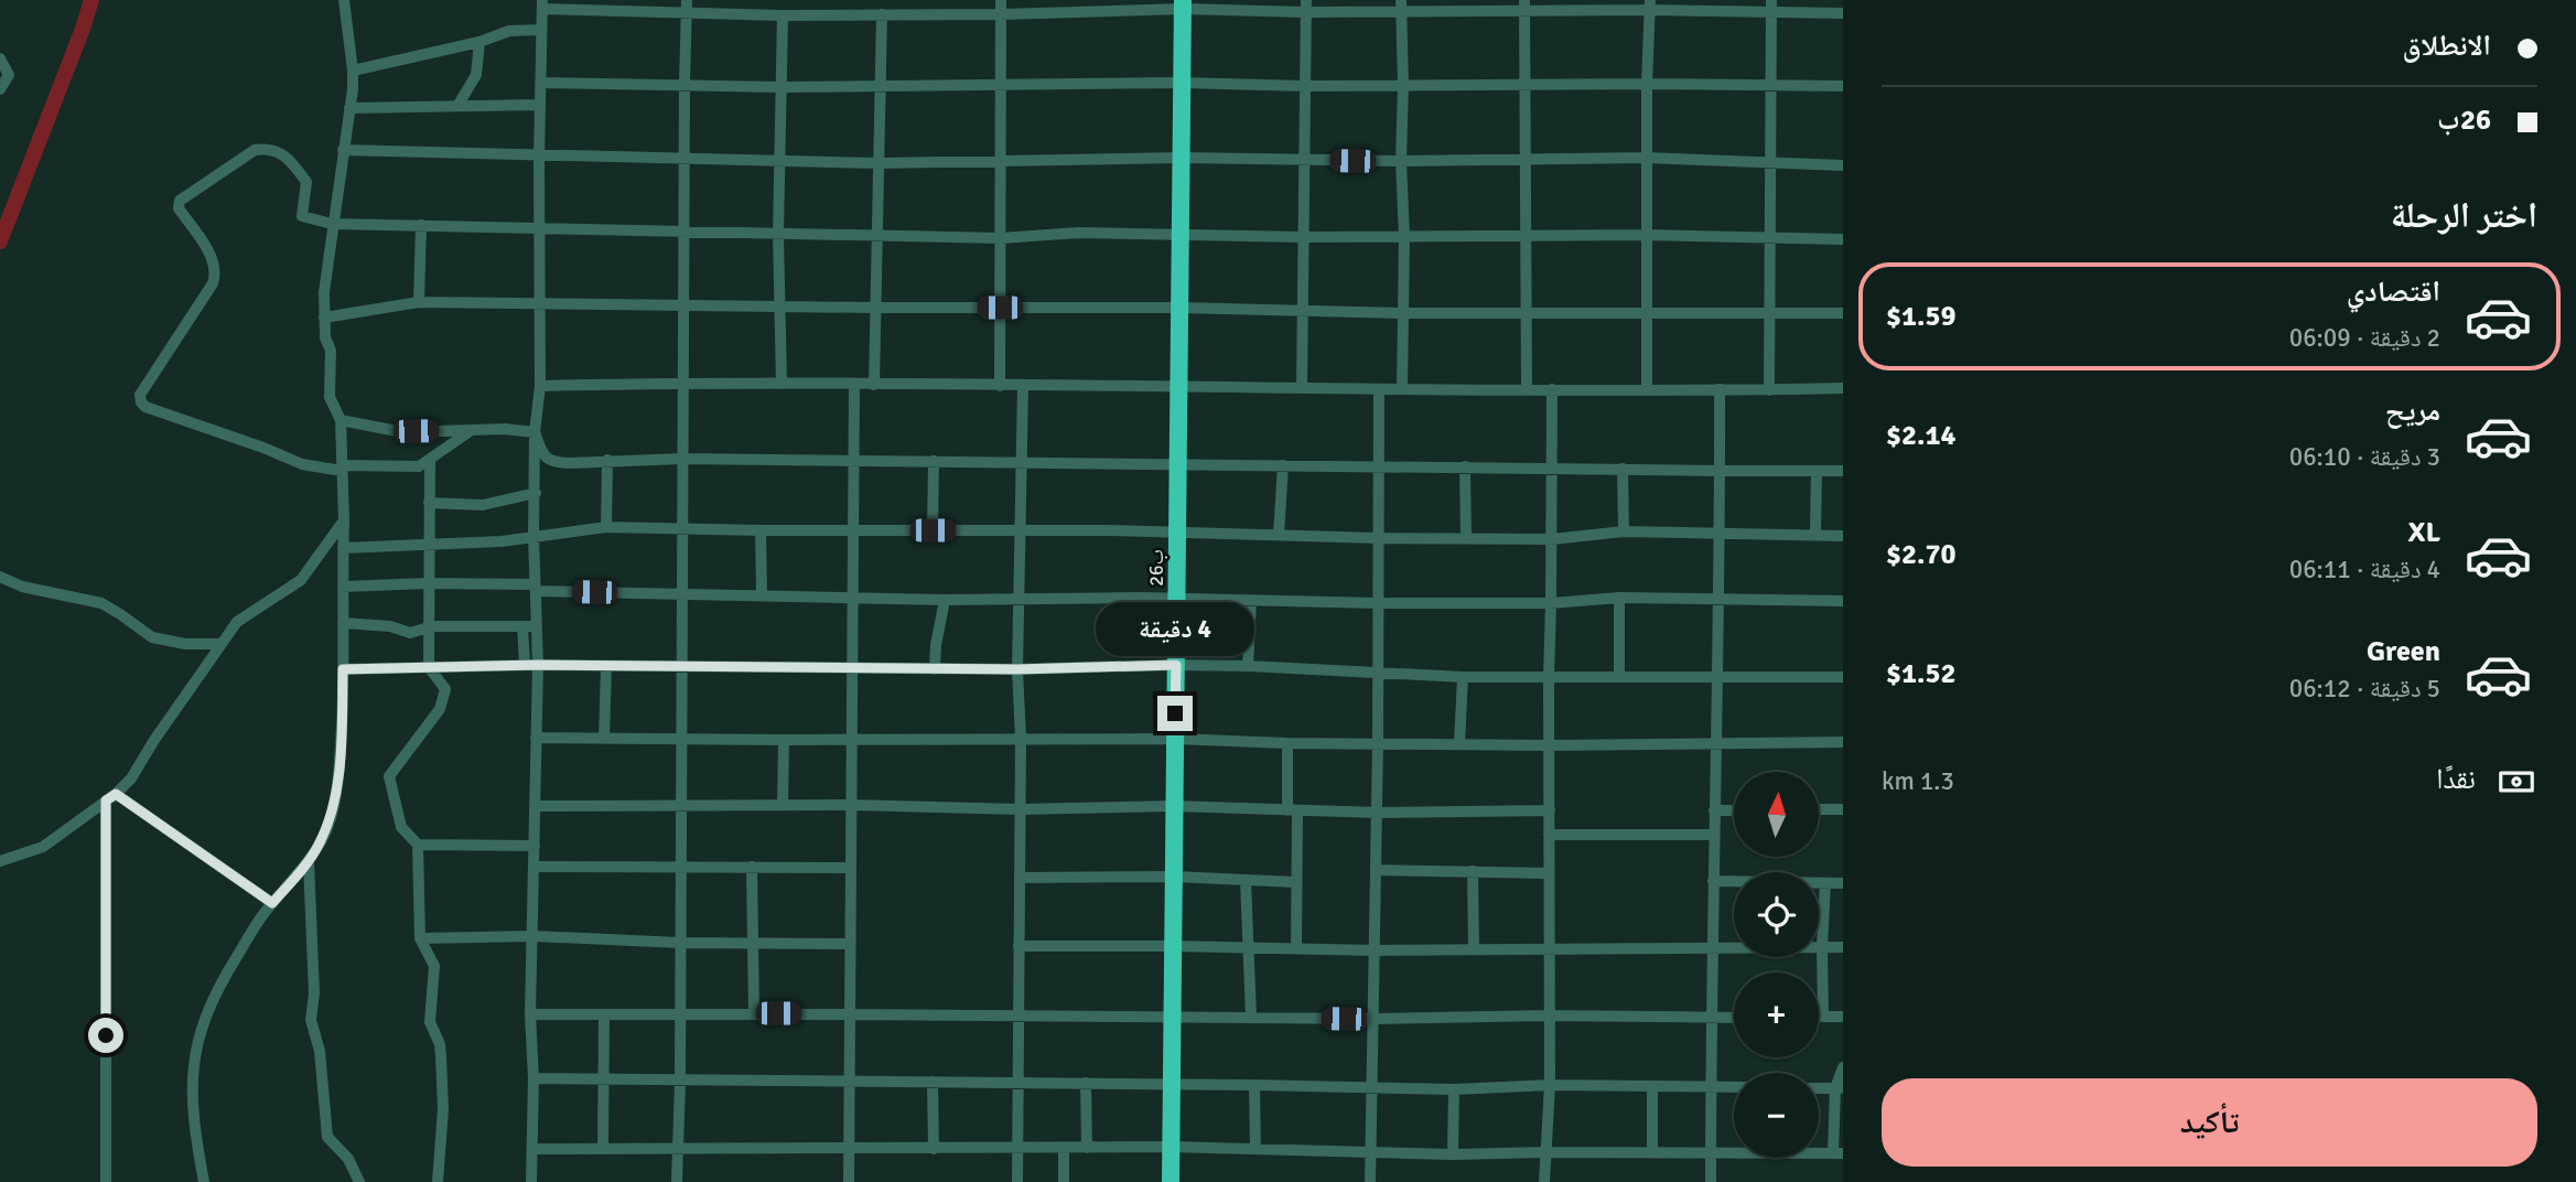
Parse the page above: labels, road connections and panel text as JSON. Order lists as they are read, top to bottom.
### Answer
{
  "streets": {
    "highway": ["26ب"]
  },
  "north": "top",
  "page": {
    "banner": ["الانطلاق", "26ب"],
    "heading": "اختر الرحلة",
    "list": [
      {
        "name": "اقتصادي",
        "note": "2 دقيقة · 06:09",
        "value": "$1.59"
      },
      {
        "name": "مريح",
        "note": "3 دقيقة · 06:10",
        "value": "$2.14"
      },
      {
        "name": "XL",
        "note": "4 دقيقة · 06:11",
        "value": "$2.70"
      },
      {
        "name": "Green",
        "note": "5 دقيقة · 06:12",
        "value": "$1.52"
      }
    ],
    "bubble": "4 دقيقة",
    "pay": ["نقدًا", "1.3 km"],
    "map_buttons": ["+", "−"],
    "buttons": "تأكيد"
  }
}
